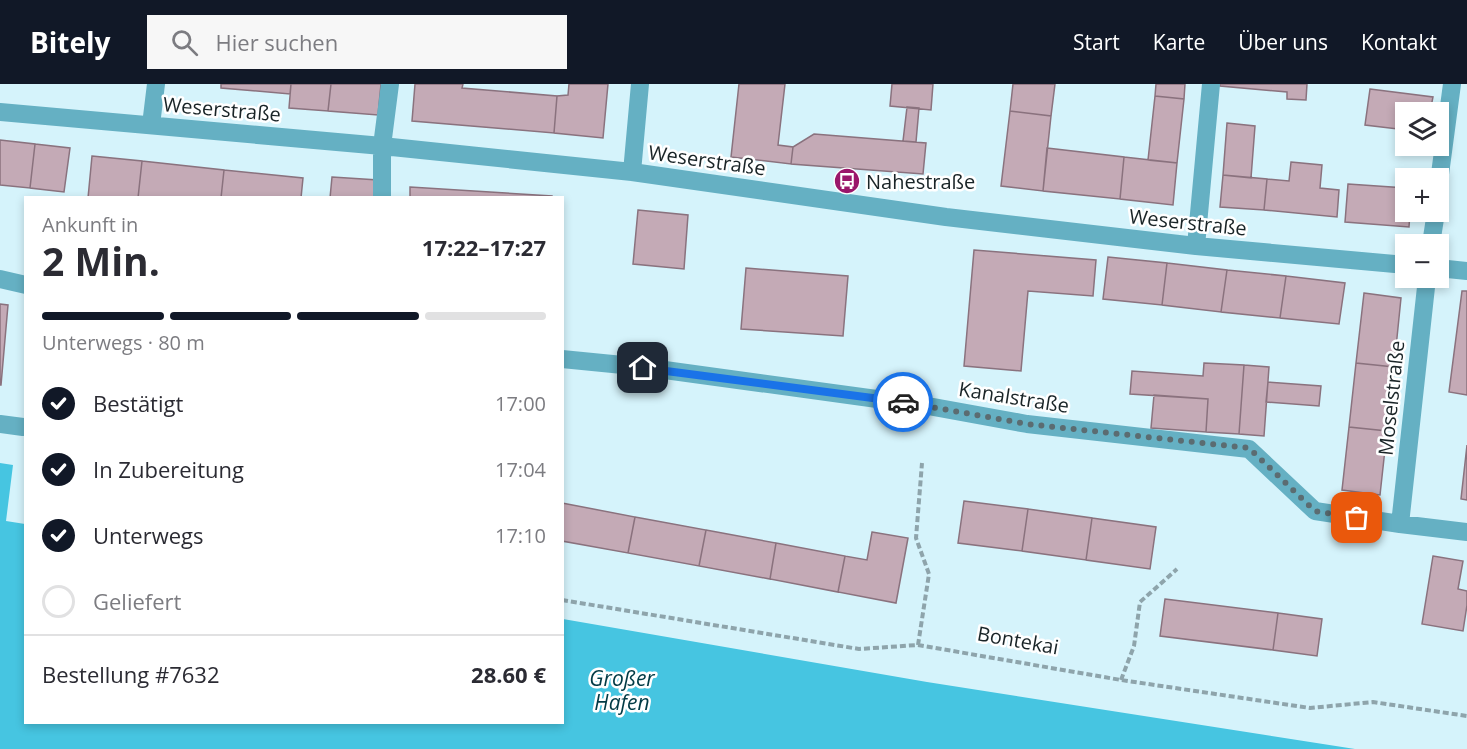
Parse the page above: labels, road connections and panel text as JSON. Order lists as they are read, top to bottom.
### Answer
{
  "streets": {
    "street": ["Weserstraße", "Kanalstraße", "Moselstraße"],
    "path": ["Bontekai"]
  },
  "crossings": [
    ["Kanalstraße", "Moselstraße"]
  ],
  "water": ["Großer Hafen"],
  "places": {
    "bus stop": ["Nahestraße"]
  },
  "page": {
    "header": "Bitely",
    "search": "Hier suchen",
    "nav": [
      "Start",
      "Karte",
      "Über uns",
      "Kontakt"
    ],
    "map_buttons": ["+", "−"],
    "heading": ["2 Min.", "Ankunft in", "17:22–17:27"],
    "panel": ["Bestellung #7632", "28.60 €"],
    "bar": "Unterwegs · 80 m",
    "list": [
      ["Bestätigt", "17:00"],
      ["In Zubereitung", "17:04"],
      ["Unterwegs", "17:10"],
      "Geliefert"
    ]
  }
}
